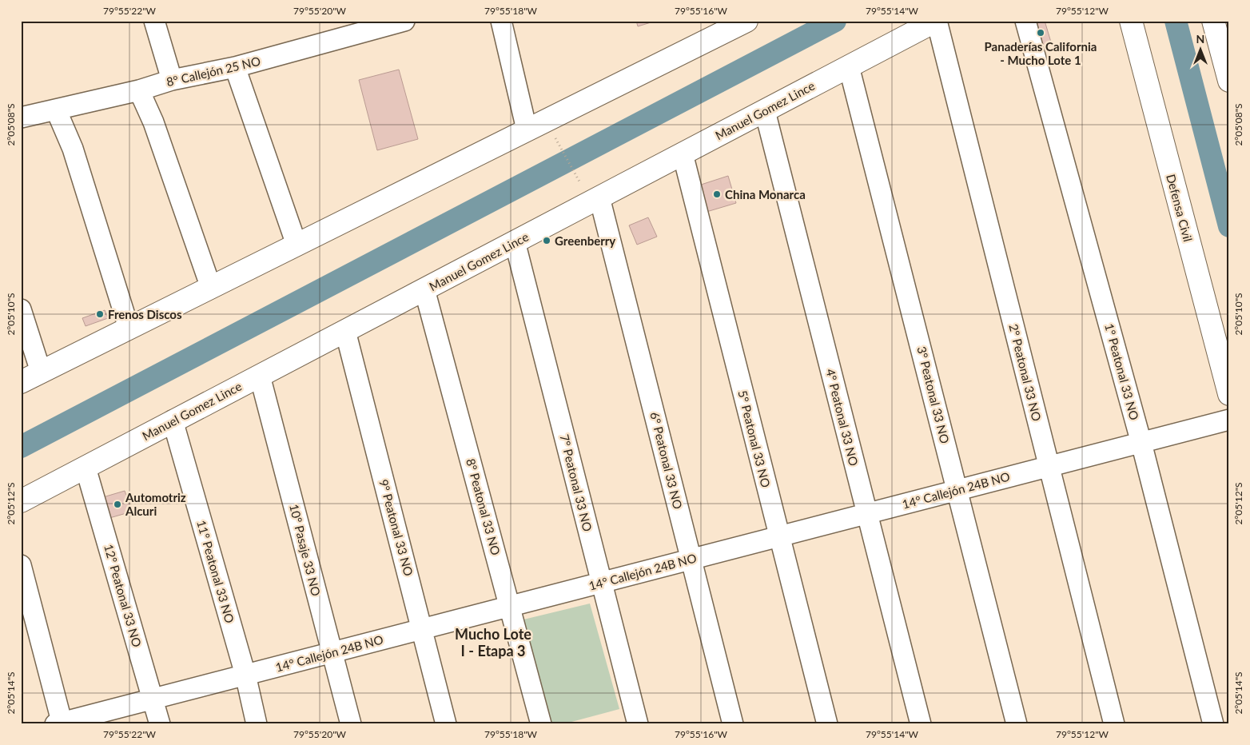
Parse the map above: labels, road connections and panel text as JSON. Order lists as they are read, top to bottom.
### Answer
{
  "streets": {
    "main road": ["Manuel Gomez Lince", "Defensa Civil"],
    "street": [
      "8° Callejón 25 NO",
      "1° Peatonal 33 NO",
      "2° Peatonal 33 NO",
      "3° Peatonal 33 NO",
      "4° Peatonal 33 NO",
      "5° Peatonal 33 NO",
      "6° Peatonal 33 NO",
      "7° Peatonal 33 NO",
      "14° Callejón 24B NO",
      "8° Peatonal 33 NO",
      "9° Peatonal 33 NO",
      "10° Pasaje 33 NO",
      "11° Peatonal 33 NO",
      "12° Peatonal 33 NO"
    ]
  },
  "crossings": [
    ["Manuel Gomez Lince", "2° Peatonal 33 NO"],
    ["Manuel Gomez Lince", "3° Peatonal 33 NO"],
    ["Manuel Gomez Lince", "4° Peatonal 33 NO"],
    ["Manuel Gomez Lince", "5° Peatonal 33 NO"],
    ["Manuel Gomez Lince", "6° Peatonal 33 NO"],
    ["Manuel Gomez Lince", "7° Peatonal 33 NO"],
    ["Manuel Gomez Lince", "8° Peatonal 33 NO"],
    ["Manuel Gomez Lince", "9° Peatonal 33 NO"],
    ["Manuel Gomez Lince", "10° Pasaje 33 NO"],
    ["Manuel Gomez Lince", "11° Peatonal 33 NO"],
    ["Manuel Gomez Lince", "12° Peatonal 33 NO"],
    ["1° Peatonal 33 NO", "14° Callejón 24B NO"],
    ["2° Peatonal 33 NO", "14° Callejón 24B NO"],
    ["3° Peatonal 33 NO", "14° Callejón 24B NO"],
    ["4° Peatonal 33 NO", "14° Callejón 24B NO"],
    ["5° Peatonal 33 NO", "14° Callejón 24B NO"],
    ["6° Peatonal 33 NO", "14° Callejón 24B NO"],
    ["7° Peatonal 33 NO", "14° Callejón 24B NO"],
    ["14° Callejón 24B NO", "8° Peatonal 33 NO"],
    ["14° Callejón 24B NO", "9° Peatonal 33 NO"],
    ["14° Callejón 24B NO", "10° Pasaje 33 NO"],
    ["14° Callejón 24B NO", "11° Peatonal 33 NO"],
    ["14° Callejón 24B NO", "12° Peatonal 33 NO"]
  ],
  "districts": ["Mucho Lote I - Etapa 3"],
  "places": [
    "Panaderías California - Mucho Lote 1",
    "China Monarca",
    "Greenberry",
    "Frenos Discos",
    "Automotriz Alcuri"
  ],
  "north": "top",
  "coordinates": [
    "79°55'22\"W",
    "79°55'20\"W",
    "79°55'18\"W",
    "79°55'16\"W",
    "79°55'14\"W",
    "79°55'12\"W",
    "2°05'08\"S",
    "2°05'10\"S",
    "2°05'12\"S",
    "2°05'14\"S"
  ]
}
